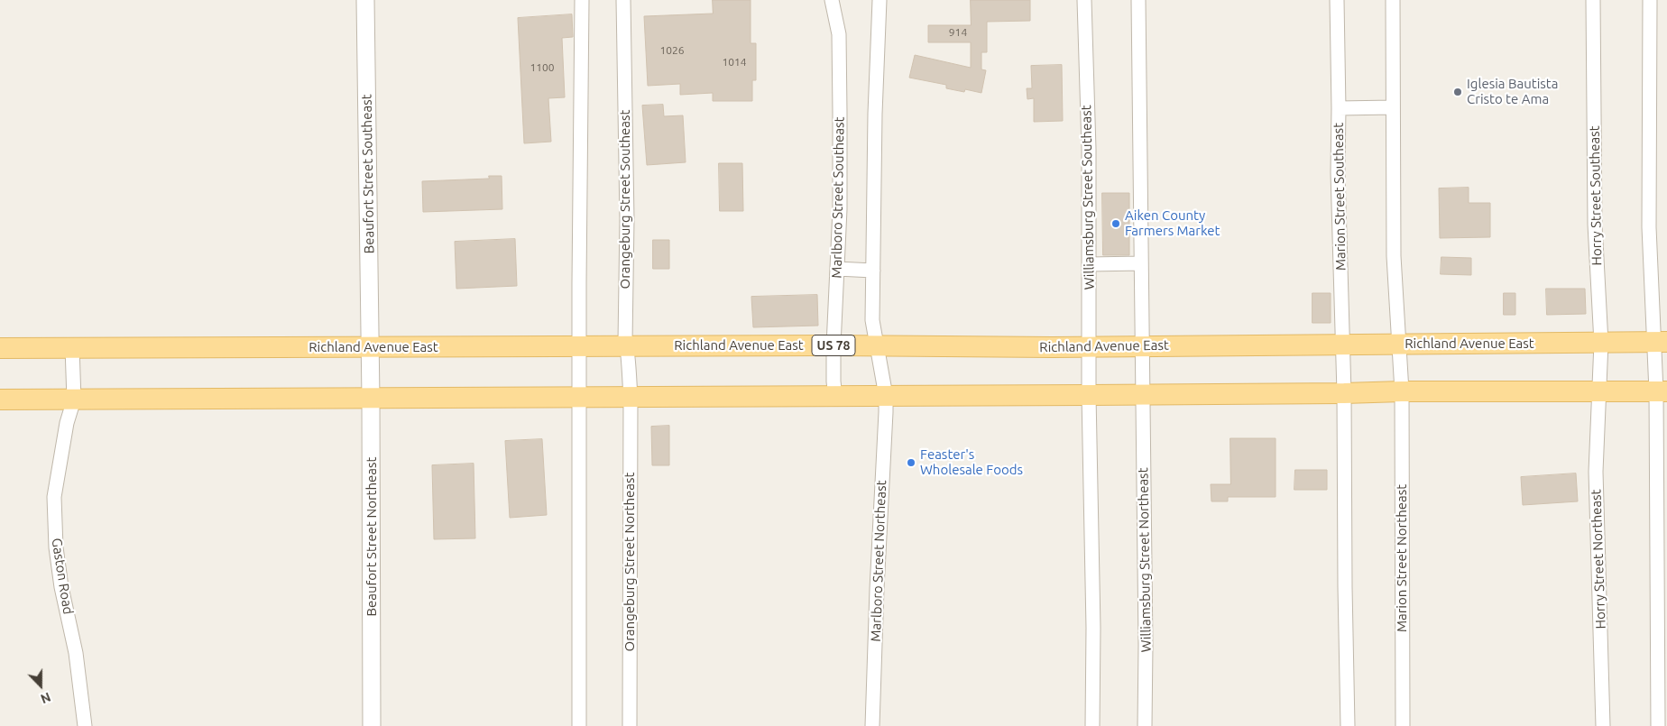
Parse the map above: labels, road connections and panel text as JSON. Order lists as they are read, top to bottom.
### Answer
{
  "streets": {
    "main road": ["Richland Avenue East", "US 78"],
    "street": [
      "Beaufort Street Southeast",
      "Horry Street Southeast",
      "Marion Street Southeast",
      "Marlboro Street Southeast",
      "Williamsburg Street Southeast",
      "Orangeburg Street Southeast",
      "Beaufort Street Northeast",
      "Marion Street Northeast",
      "Horry Street Northeast",
      "Williamsburg Street Northeast",
      "Marlboro Street Northeast",
      "Orangeburg Street Northeast",
      "Gaston Road"
    ]
  },
  "crossings": [
    ["Beaufort Street Southeast", "Richland Avenue East"],
    ["Beaufort Street Southeast", "Beaufort Street Northeast"],
    ["Horry Street Southeast", "Richland Avenue East"],
    ["Horry Street Southeast", "Horry Street Northeast"],
    ["Marion Street Southeast", "Richland Avenue East"],
    ["Marlboro Street Southeast", "Richland Avenue East"],
    ["Williamsburg Street Southeast", "Richland Avenue East"],
    ["Orangeburg Street Southeast", "Richland Avenue East"],
    ["Orangeburg Street Southeast", "Orangeburg Street Northeast"],
    ["Richland Avenue East", "Beaufort Street Northeast"],
    ["Richland Avenue East", "Gaston Road"]
  ],
  "places": ["Iglesia Bautista Cristo te Ama", "Aiken County Farmers Market", "Feaster's Wholesale Foods"],
  "house_numbers": [
    "914",
    "1026",
    "1014",
    "1100"
  ],
  "north": "bottom"
}
